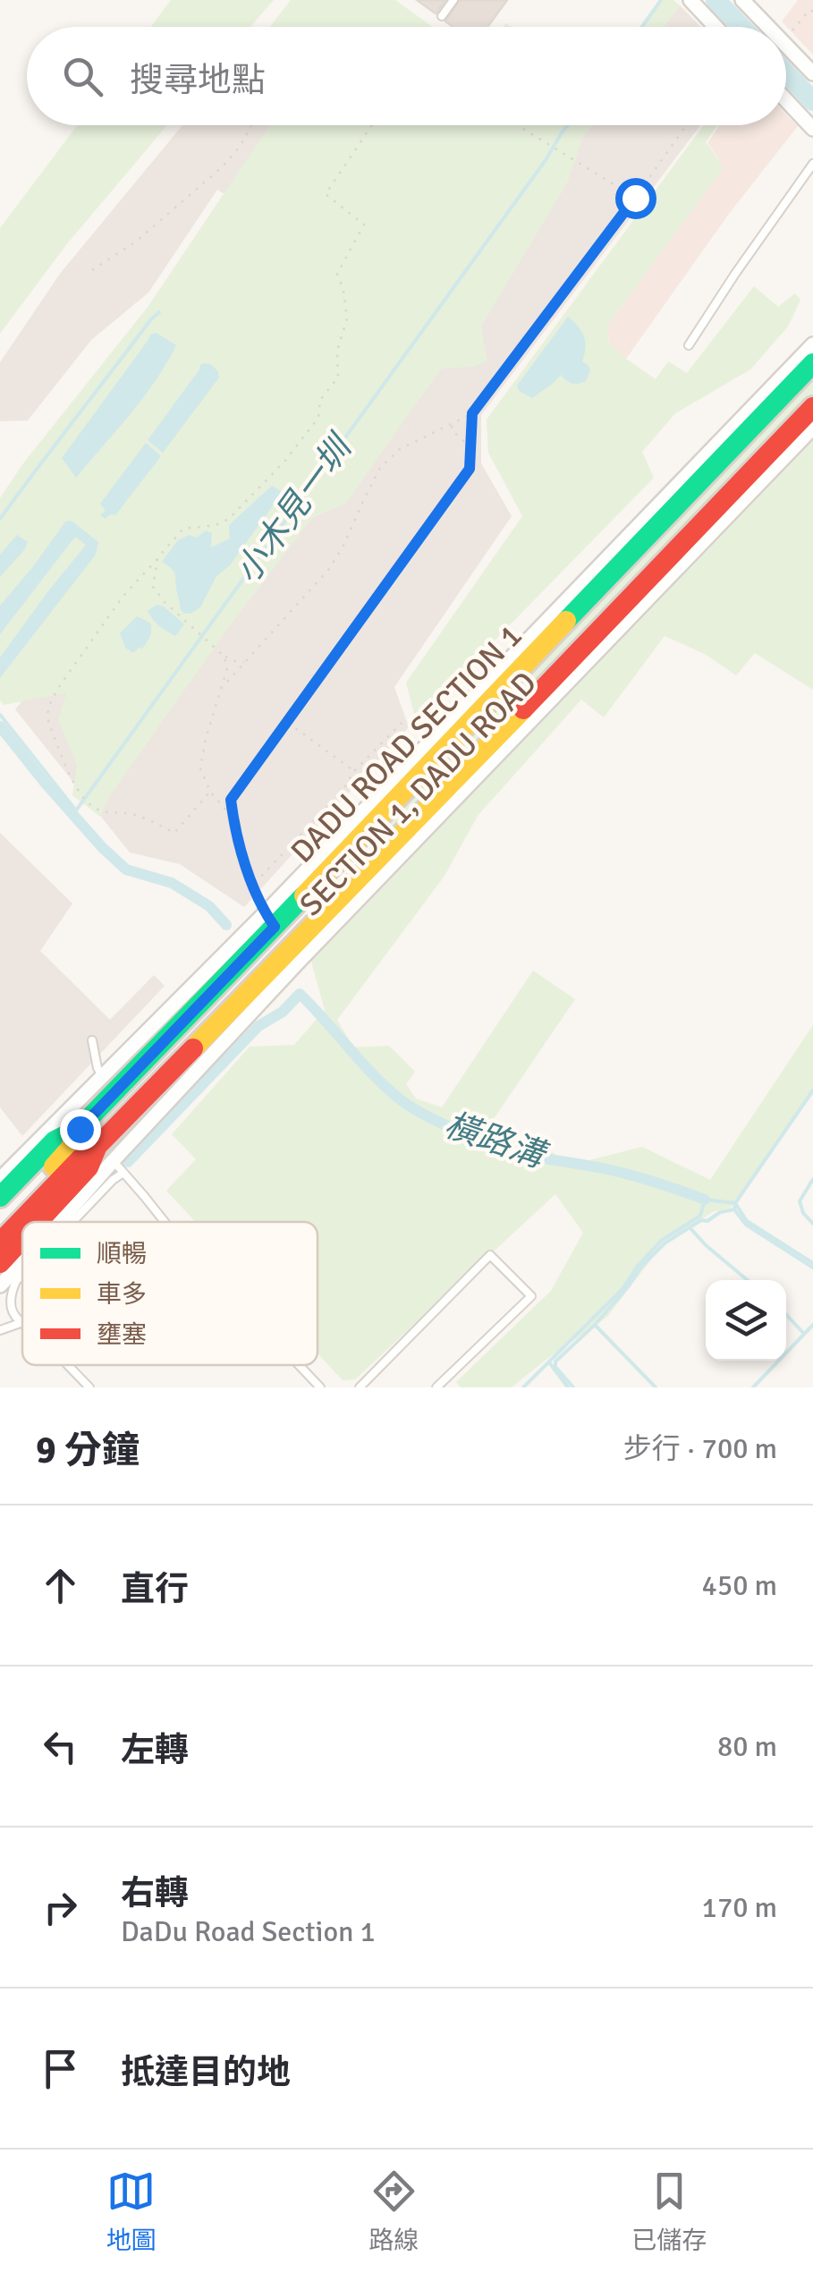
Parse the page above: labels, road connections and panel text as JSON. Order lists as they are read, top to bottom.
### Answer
{
  "streets": {
    "main road": ["DADU ROAD SECTION 1", "SECTION 1, DADU ROAD"]
  },
  "water": ["小木見一圳", "橫路溝"],
  "legend": ["順暢", "車多", "壅塞"],
  "page": {
    "search": "搜尋地點",
    "heading": ["9 分鐘", "步行 · 700 m"],
    "list": [
      ["直行", "450 m"],
      ["左轉", "80 m"],
      ["右轉", "DaDu Road Section 1", "170 m"],
      "抵達目的地"
    ],
    "nav": ["地圖", "路線", "已儲存"]
  }
}
